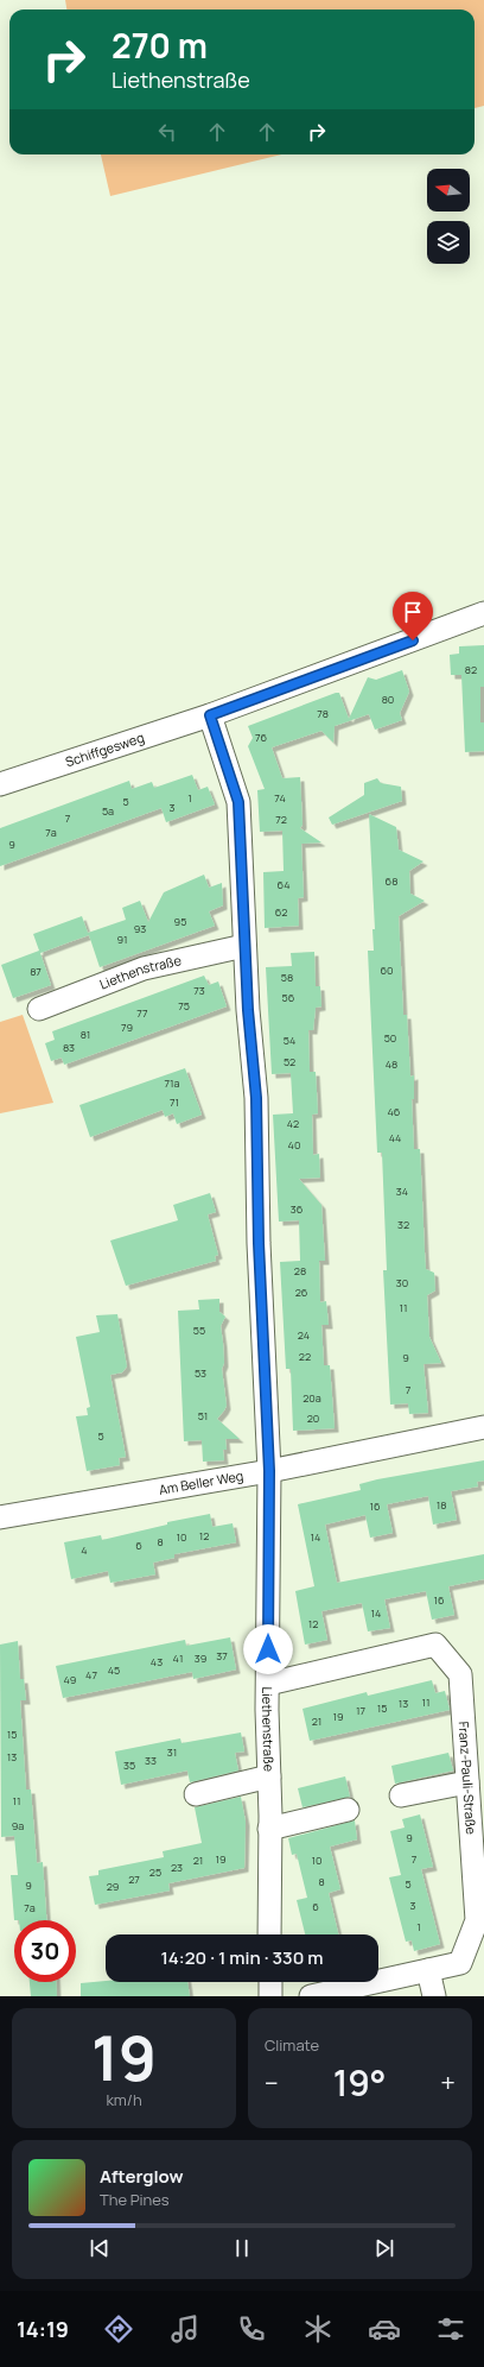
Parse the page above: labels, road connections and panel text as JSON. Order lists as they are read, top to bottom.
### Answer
{
  "streets": {
    "street": [
      "Schiffgesweg",
      "Liethenstraße",
      "Am Beller Weg",
      "Franz-Pauli-Straße"
    ]
  },
  "crossings": [
    ["Schiffgesweg", "Liethenstraße"],
    ["Liethenstraße", "Am Beller Weg"],
    ["Liethenstraße", "Franz-Pauli-Straße"]
  ],
  "house_numbers": [
    "82",
    "80",
    "78",
    "76",
    "1",
    "74",
    "5",
    "3",
    "5a",
    "7",
    "72",
    "7a",
    "9",
    "68",
    "64",
    "62",
    "95",
    "93",
    "91",
    "60",
    "87",
    "58",
    "73",
    "56",
    "75",
    "77",
    "79",
    "81",
    "50",
    "54",
    "83",
    "52",
    "48",
    "71a",
    "71",
    "46",
    "42",
    "44",
    "40",
    "34",
    "36",
    "32",
    "28",
    "30",
    "26",
    "11",
    "55",
    "24",
    "22",
    "9",
    "53",
    "7",
    "20a",
    "51",
    "20",
    "5",
    "18",
    "16",
    "12",
    "10",
    "14",
    "8",
    "6",
    "4",
    "16",
    "14",
    "12",
    "37",
    "41",
    "39",
    "43",
    "45",
    "47",
    "49",
    "11",
    "13",
    "15",
    "17",
    "19",
    "21",
    "15",
    "31",
    "13",
    "33",
    "35",
    "11",
    "9a",
    "9",
    "19",
    "7",
    "21",
    "10",
    "23",
    "25",
    "27",
    "8",
    "5",
    "9",
    "29",
    "3",
    "6",
    "7a",
    "1"
  ],
  "north": "left",
  "page": {
    "turn": ["270 m", "Liethenstraße"],
    "limit": "30",
    "trip": "14:20 · 1 min · 330 m",
    "tile": [
      ["19", "km/h"],
      "Climate"
    ],
    "heat": ["−", "19°", "+"],
    "song": ["Afterglow", "The Pines"],
    "tabs": "14:19"
  }
}
